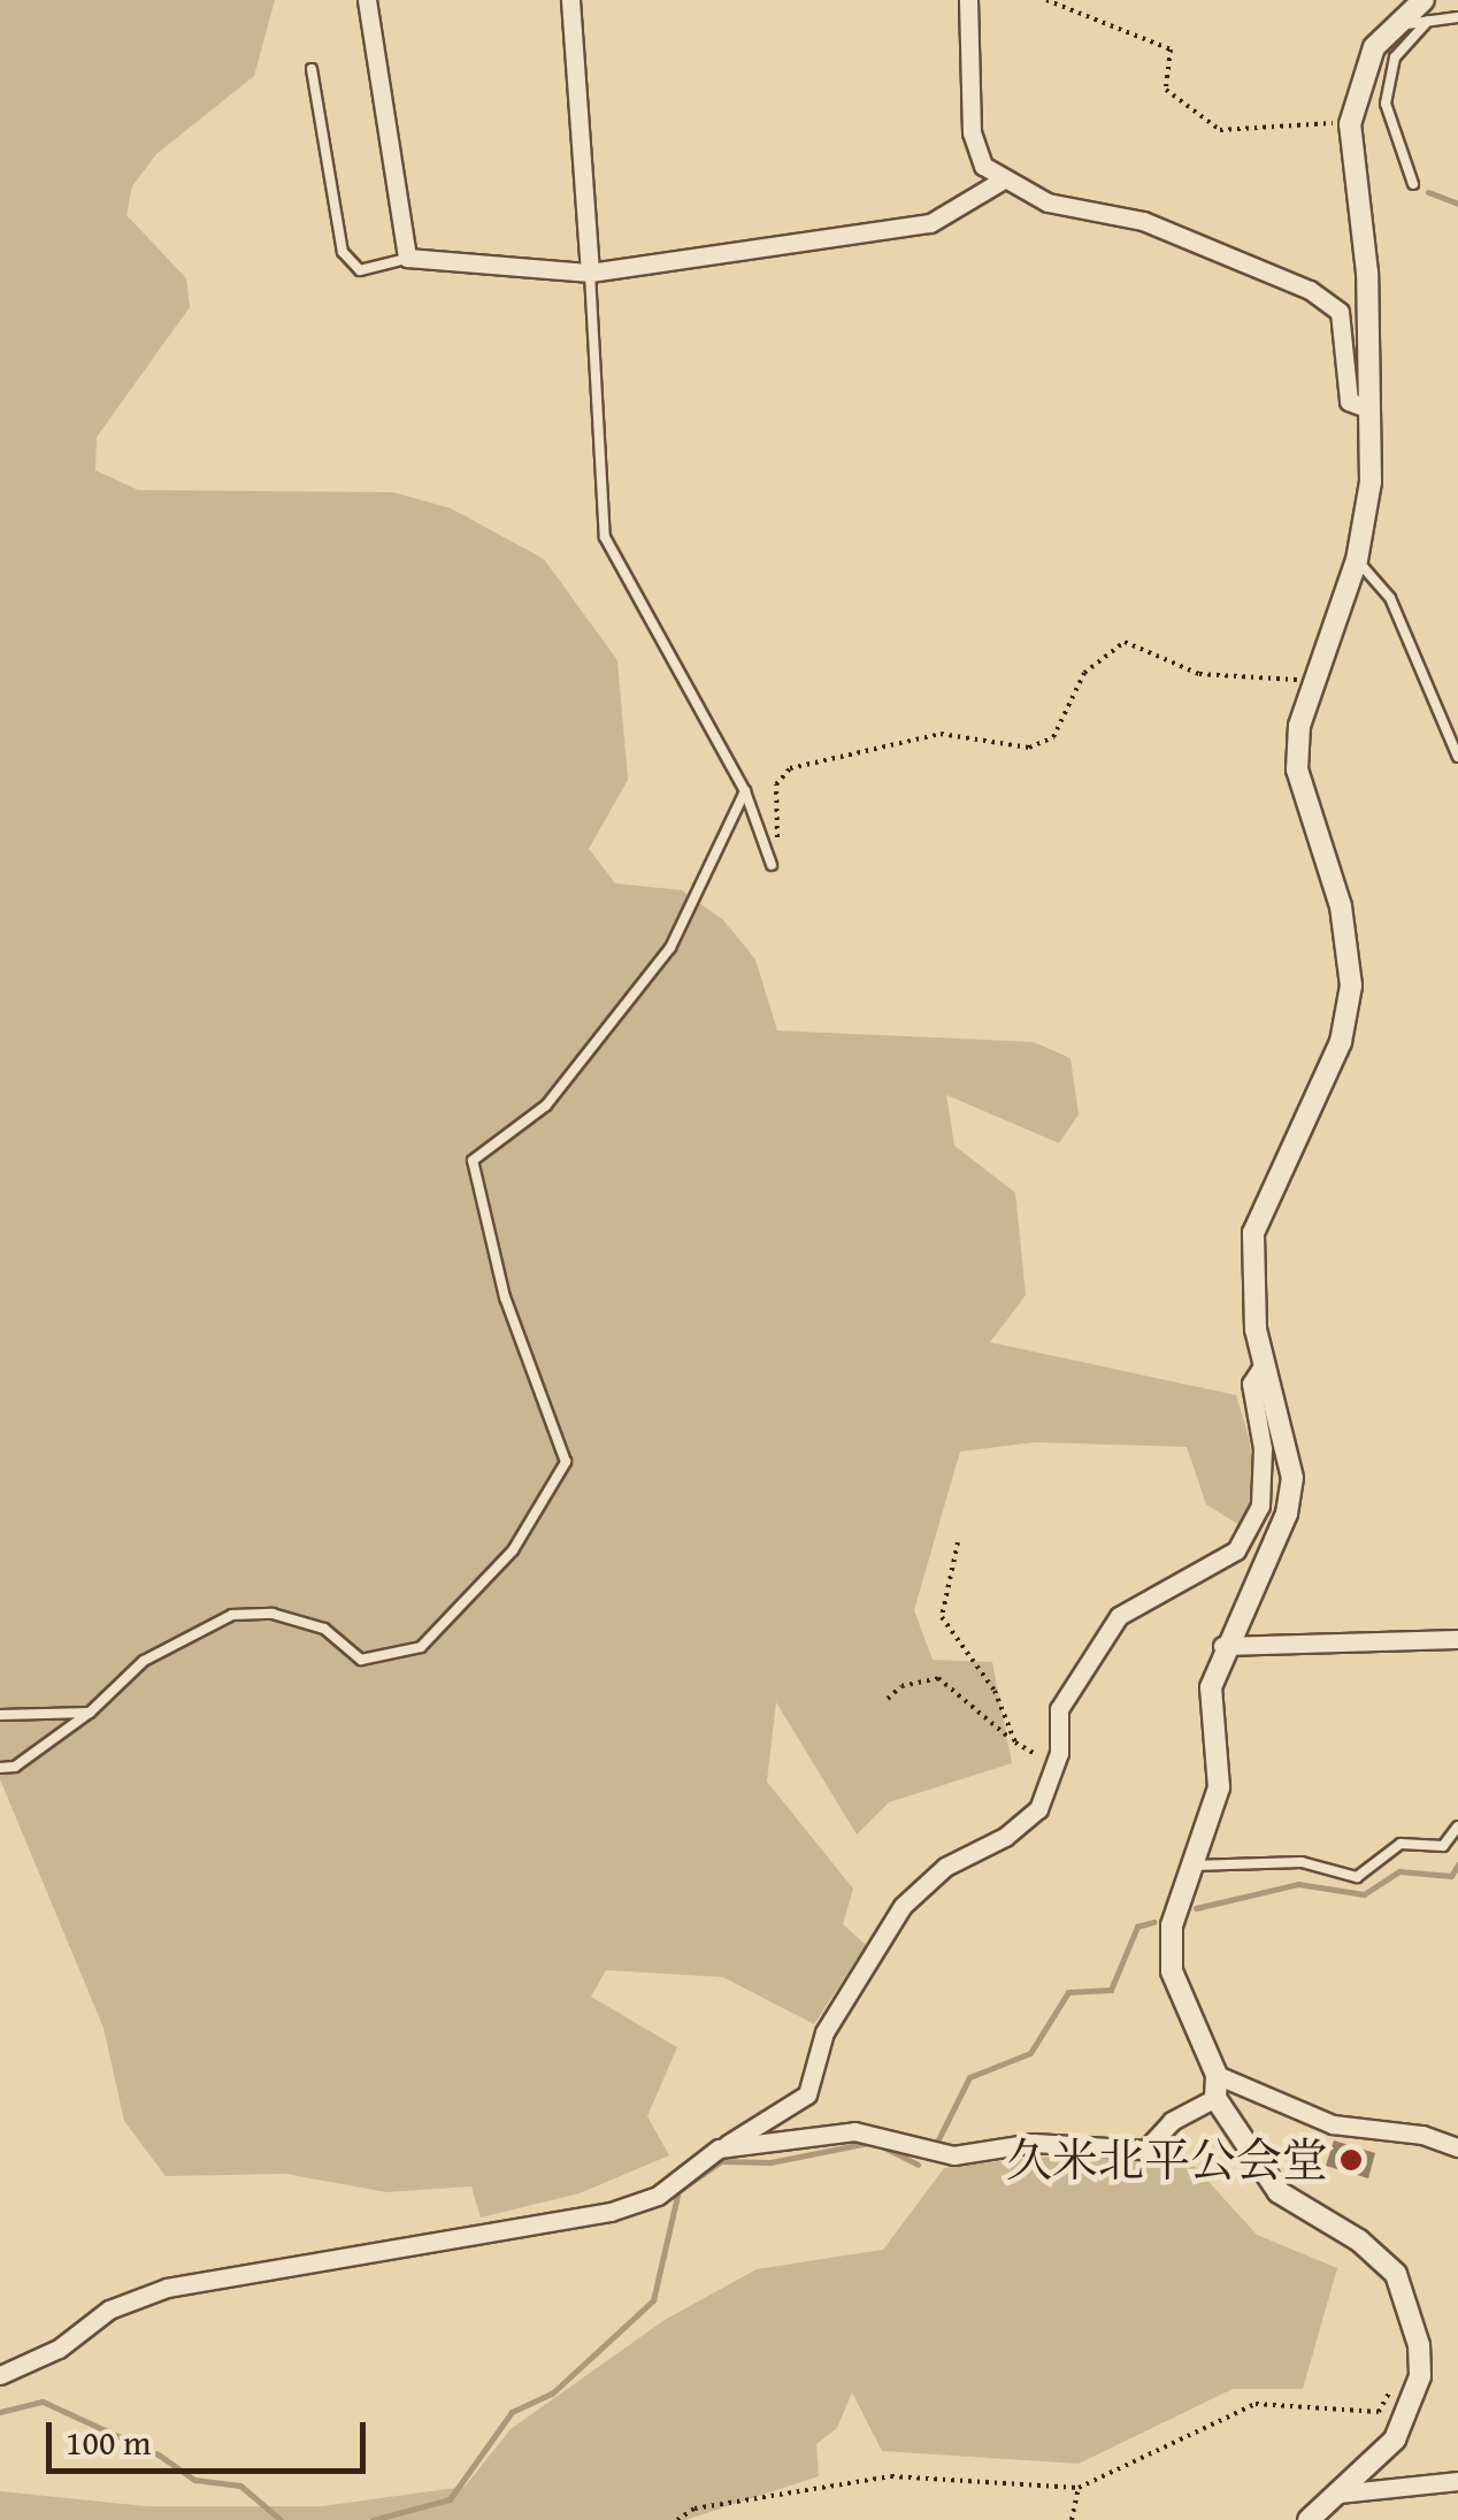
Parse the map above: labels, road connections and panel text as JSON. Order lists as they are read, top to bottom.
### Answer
{
  "places": ["久米北平公会堂"],
  "scale_bar": "100 m"
}
